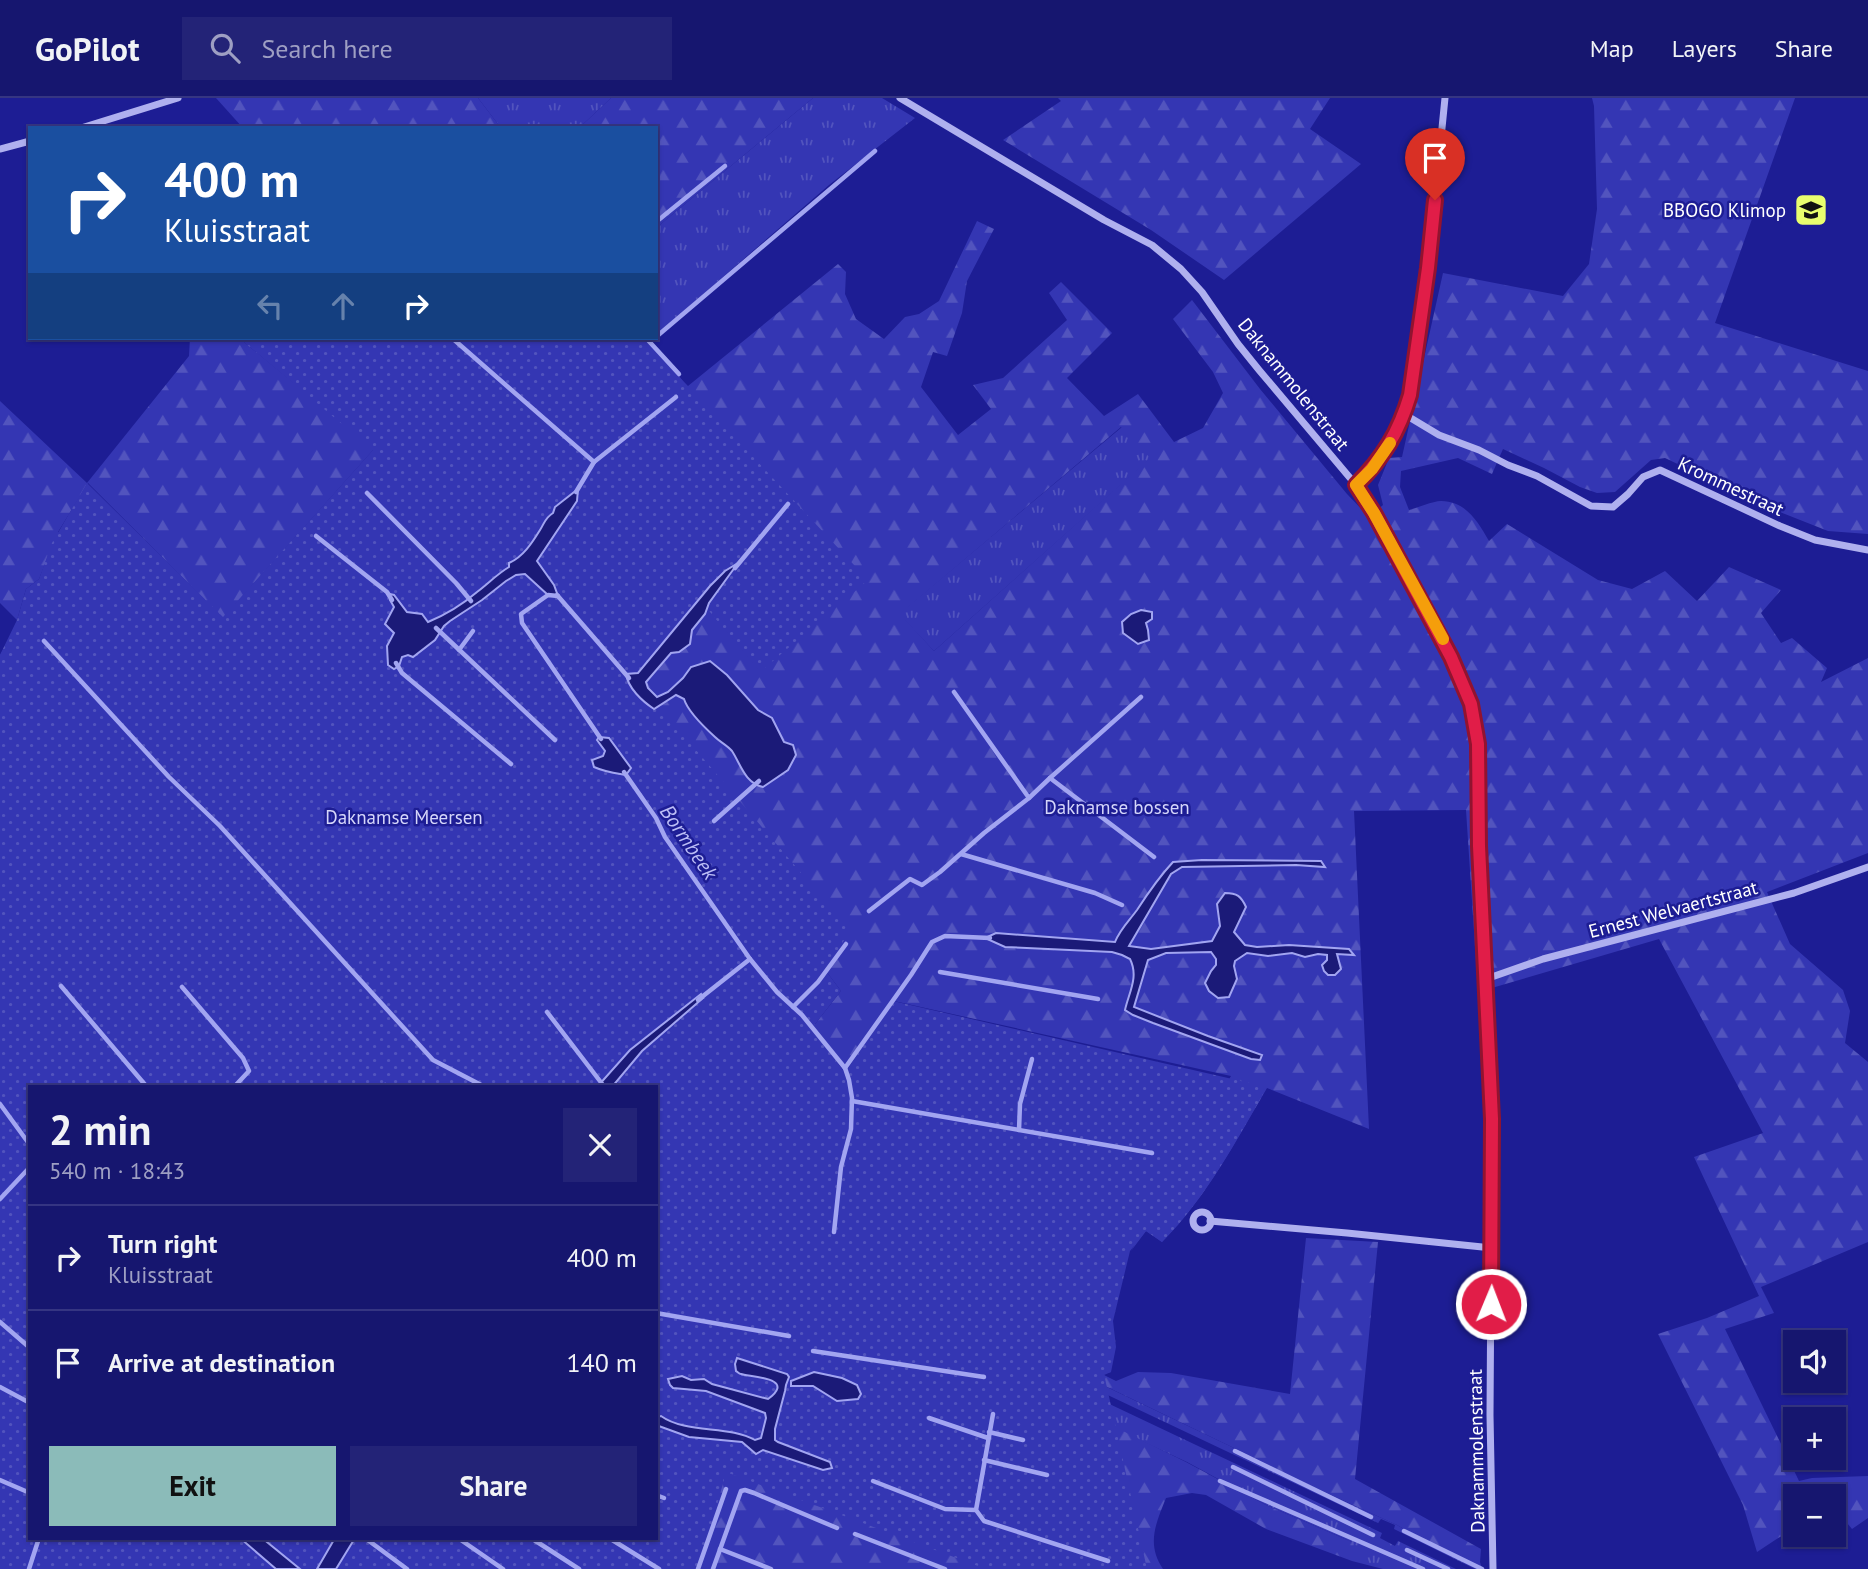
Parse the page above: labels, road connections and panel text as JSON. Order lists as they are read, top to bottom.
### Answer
{
  "streets": {
    "street": ["Daknammolenstraat", "Krommestraat", "Ernest Welvaertstraat"]
  },
  "crossings": [
    ["Daknammolenstraat", "Ernest Welvaertstraat"]
  ],
  "water": ["Bormbeek"],
  "parks": ["Daknamse bossen", "Daknamse Meersen"],
  "places": {
    "school or university": ["BBOGO Klimop"]
  },
  "page": {
    "header": "GoPilot",
    "search": "Search here",
    "nav": ["Map", "Layers", "Share"],
    "turn": ["400 m", "Kluisstraat"],
    "heading": ["2 min", "540 m · 18:43"],
    "list": [
      {
        "name": "Turn right",
        "note": "Kluisstraat",
        "value": "400 m"
      },
      {
        "name": "Arrive at destination",
        "value": "140 m"
      }
    ],
    "map_buttons": ["+", "−"],
    "buttons": ["Exit", "Share"]
  }
}
